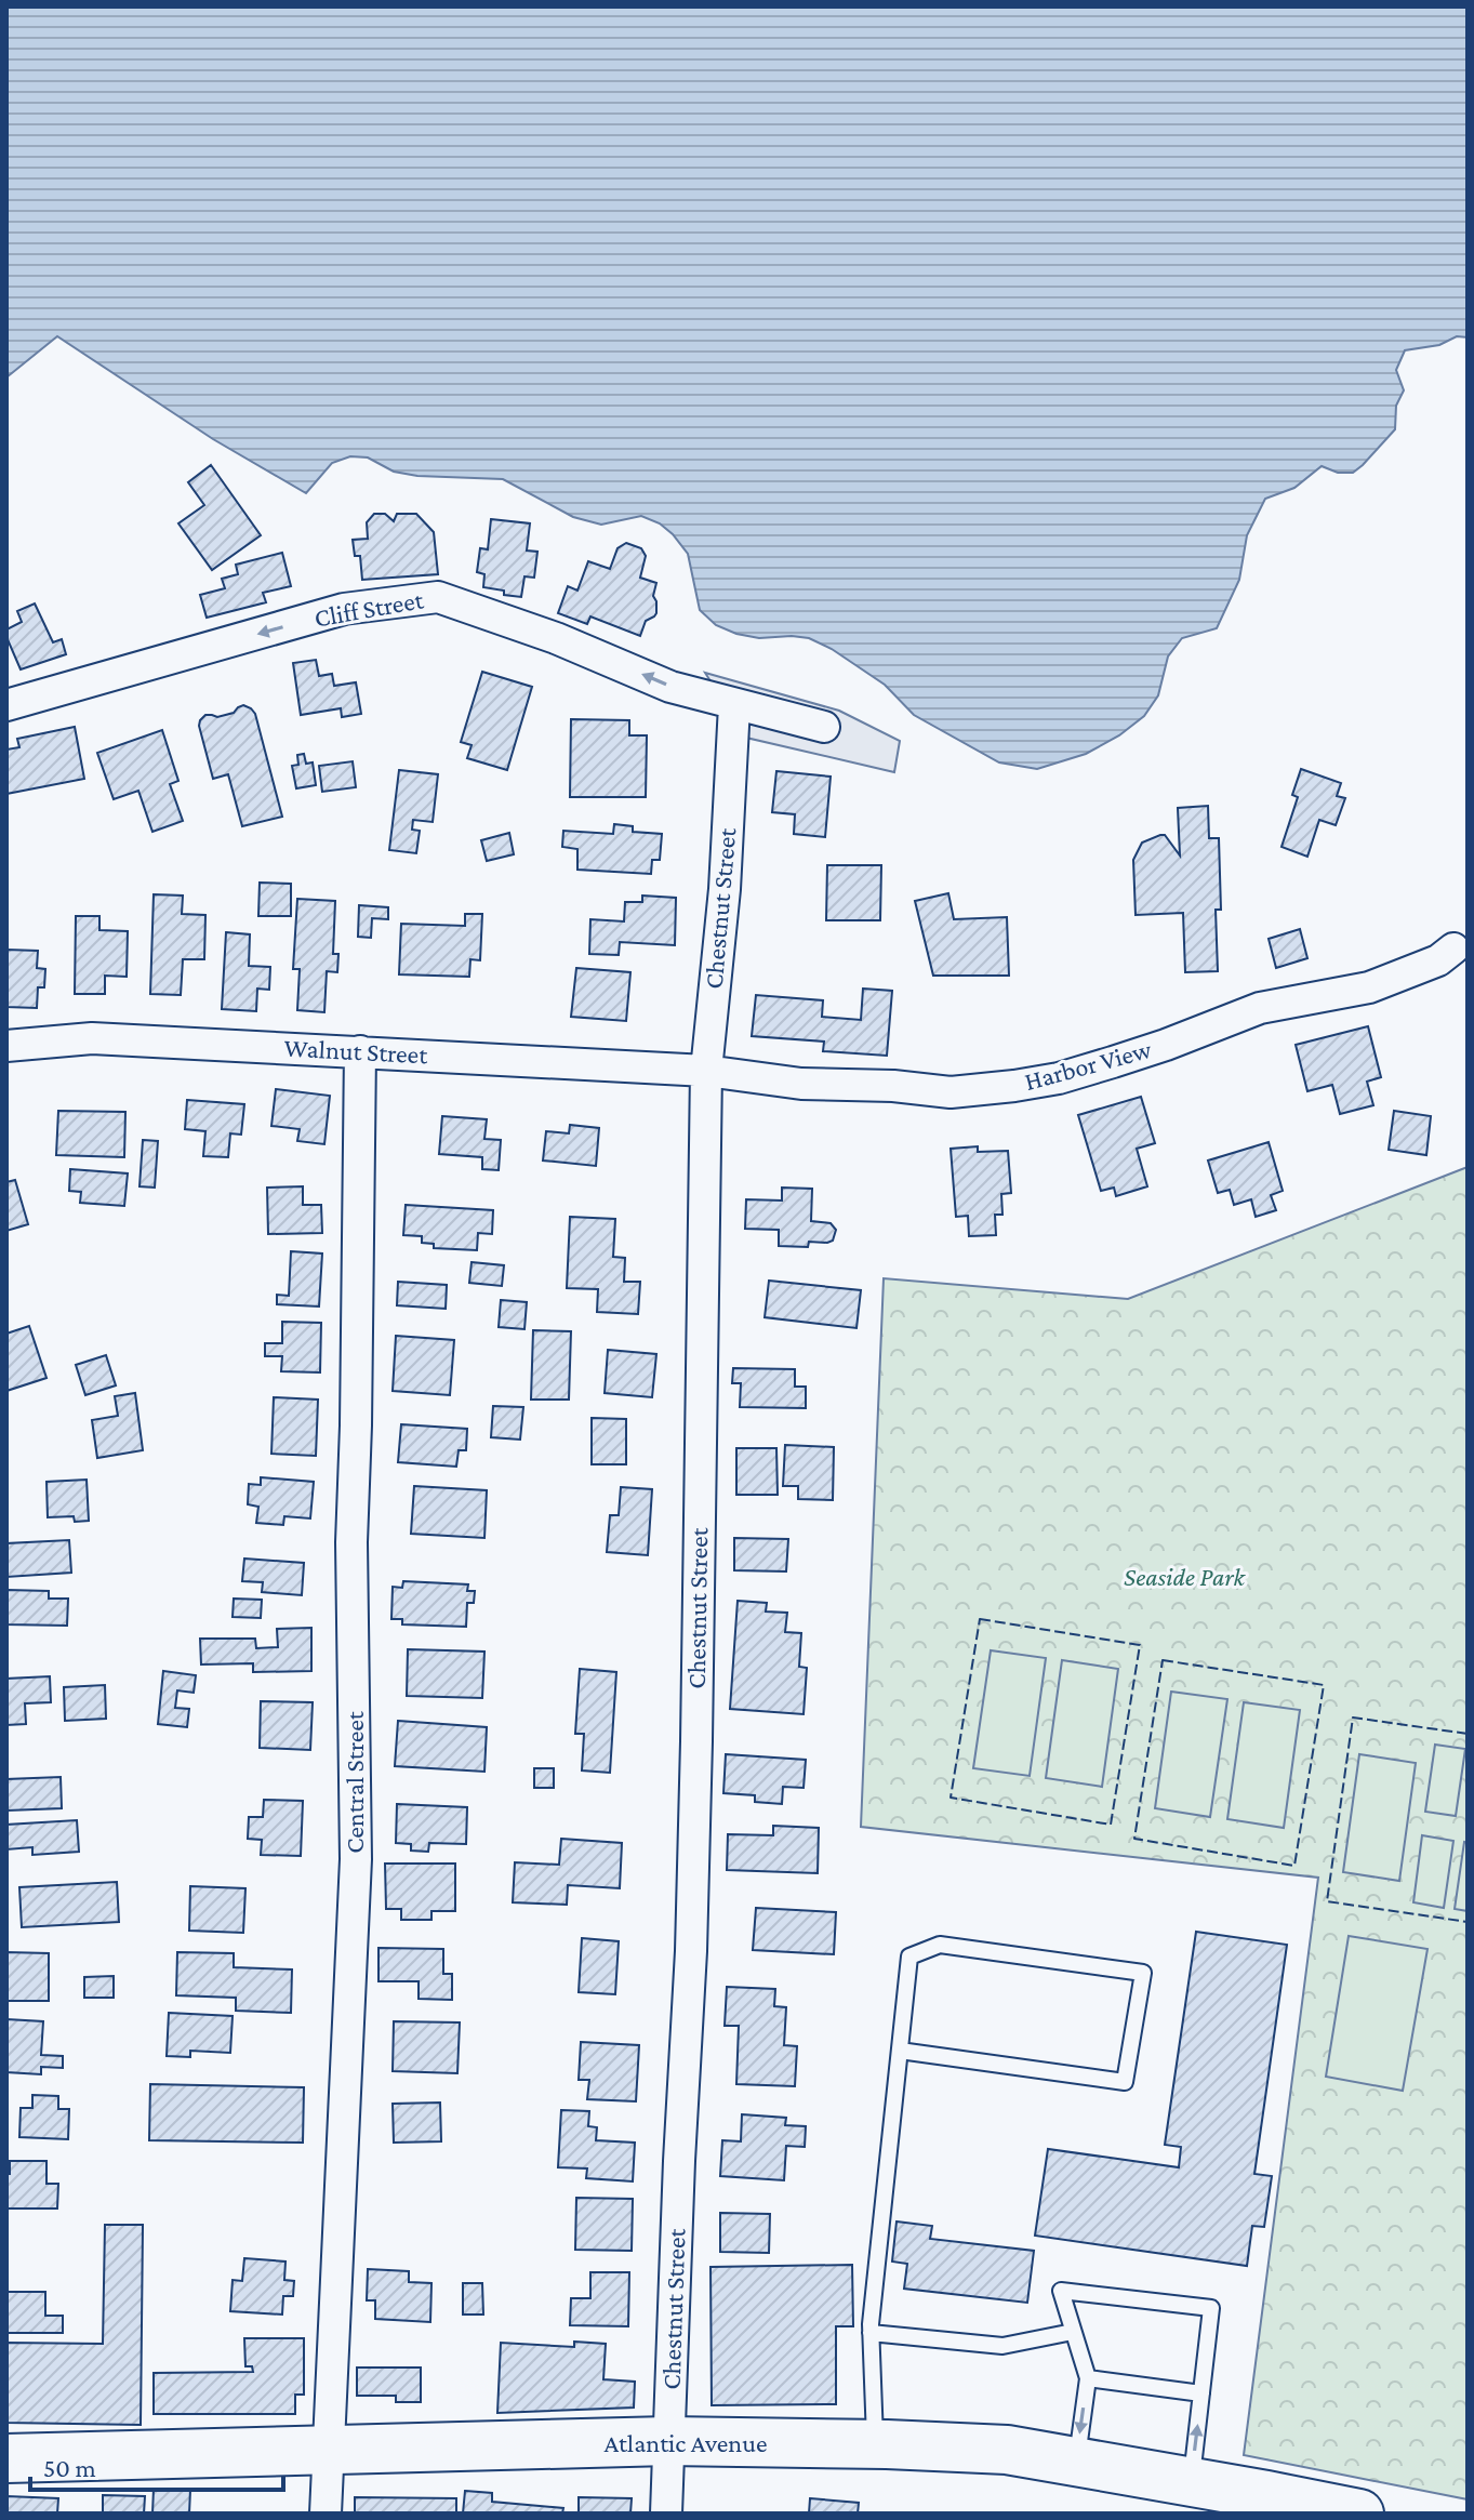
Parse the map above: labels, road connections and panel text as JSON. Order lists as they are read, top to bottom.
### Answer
{
  "streets": {
    "main road": ["Atlantic Avenue"],
    "street": [
      "Cliff Street",
      "Chestnut Street",
      "Walnut Street",
      "Harbor View",
      "Central Street"
    ]
  },
  "crossings": [
    ["Cliff Street", "Chestnut Street"],
    ["Chestnut Street", "Walnut Street"],
    ["Chestnut Street", "Harbor View"],
    ["Chestnut Street", "Atlantic Avenue"],
    ["Walnut Street", "Harbor View"],
    ["Walnut Street", "Central Street"],
    ["Central Street", "Atlantic Avenue"]
  ],
  "one_way": ["Cliff Street"],
  "parks": ["Seaside Park"],
  "scale_bar": "50 m"
}
